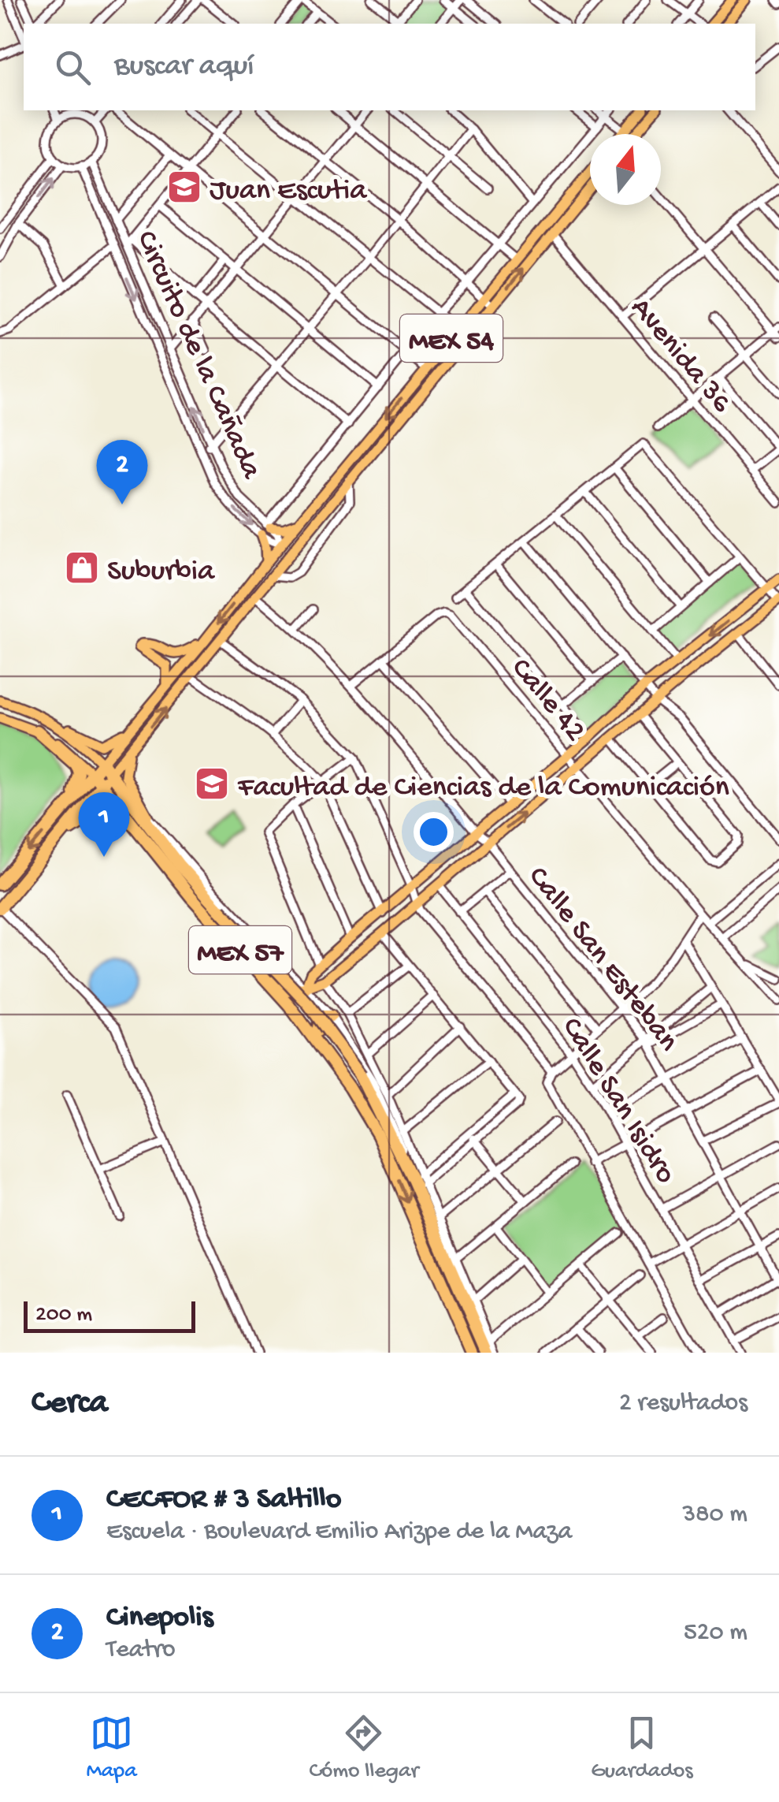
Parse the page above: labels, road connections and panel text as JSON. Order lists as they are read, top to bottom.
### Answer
{
  "streets": {
    "highway": ["MEX 54", "MEX 57"],
    "street": [
      "Circuito de la Cañada",
      "Avenida 36",
      "Calle 42",
      "Calle San Esteban",
      "Calle San Isidro"
    ]
  },
  "crossings": [
    ["MEX 54", "Circuito de la Cañada"],
    ["MEX 54", "Avenida 36"],
    ["MEX 54", "MEX 57"],
    ["MEX 54", "Calle San Esteban"]
  ],
  "places": {
    "school or university": ["Juan Escutia", "Facultad de Ciencias de la Comunicación"],
    "shop": ["Suburbia"]
  },
  "scale_bar": "200 m",
  "north": "top",
  "page": {
    "search": "Buscar aquí",
    "pins": ["2", "1"],
    "scale": "200 m",
    "heading": ["Cerca", "2 resultados"],
    "list": [
      {
        "mark": "1",
        "name": "CECFOR # 3 Saltillo",
        "note": "Escuela · Boulevard Emilio Arizpe de la Maza",
        "value": "380 m"
      },
      {
        "mark": "2",
        "name": "Cinepolis",
        "note": "Teatro",
        "value": "520 m"
      }
    ],
    "nav": ["Mapa", "Cómo llegar", "Guardados"]
  }
}
